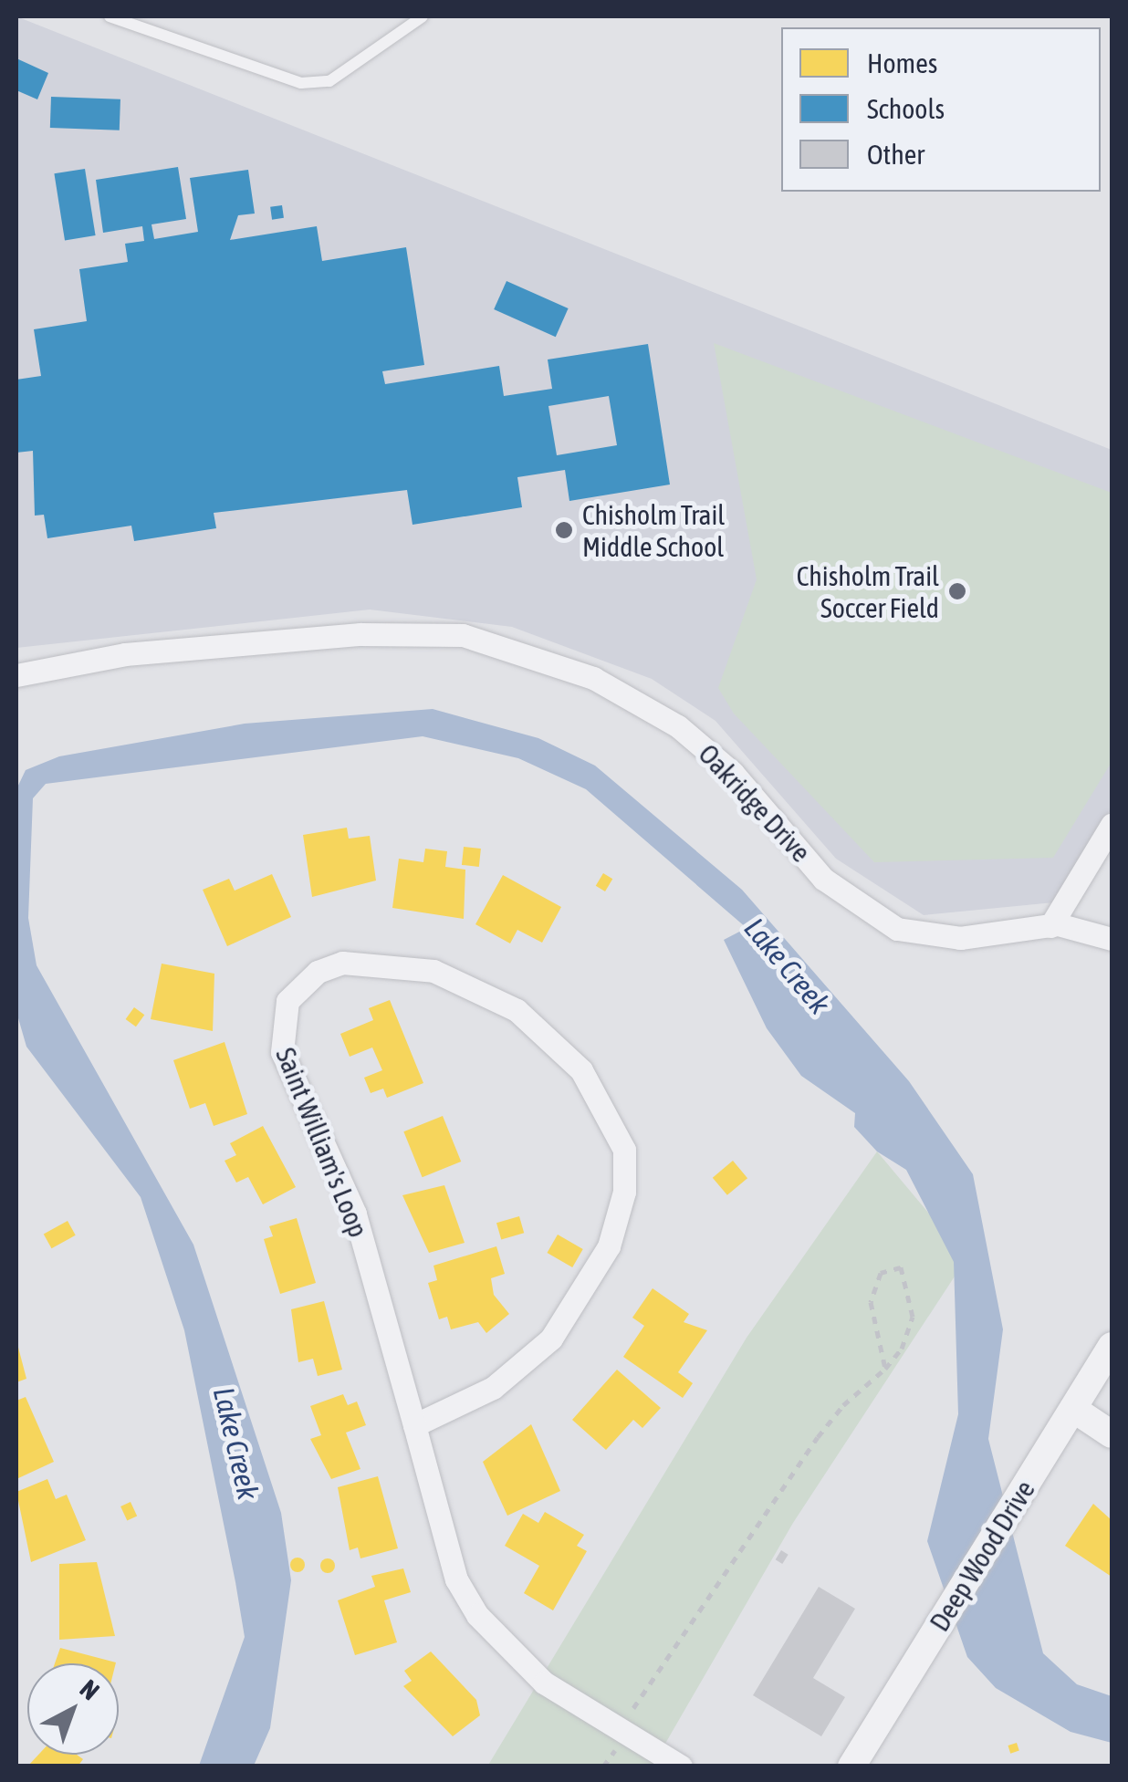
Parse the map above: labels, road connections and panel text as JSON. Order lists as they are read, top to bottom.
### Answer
{
  "streets": {
    "street": ["Oakridge Drive", "Saint William's Loop", "Deep Wood Drive"]
  },
  "water": ["Lake Creek"],
  "places": ["Chisholm Trail Middle School", "Chisholm Trail Soccer Field"],
  "legend": ["Homes", "Schools", "Other"],
  "north": "top right"
}
